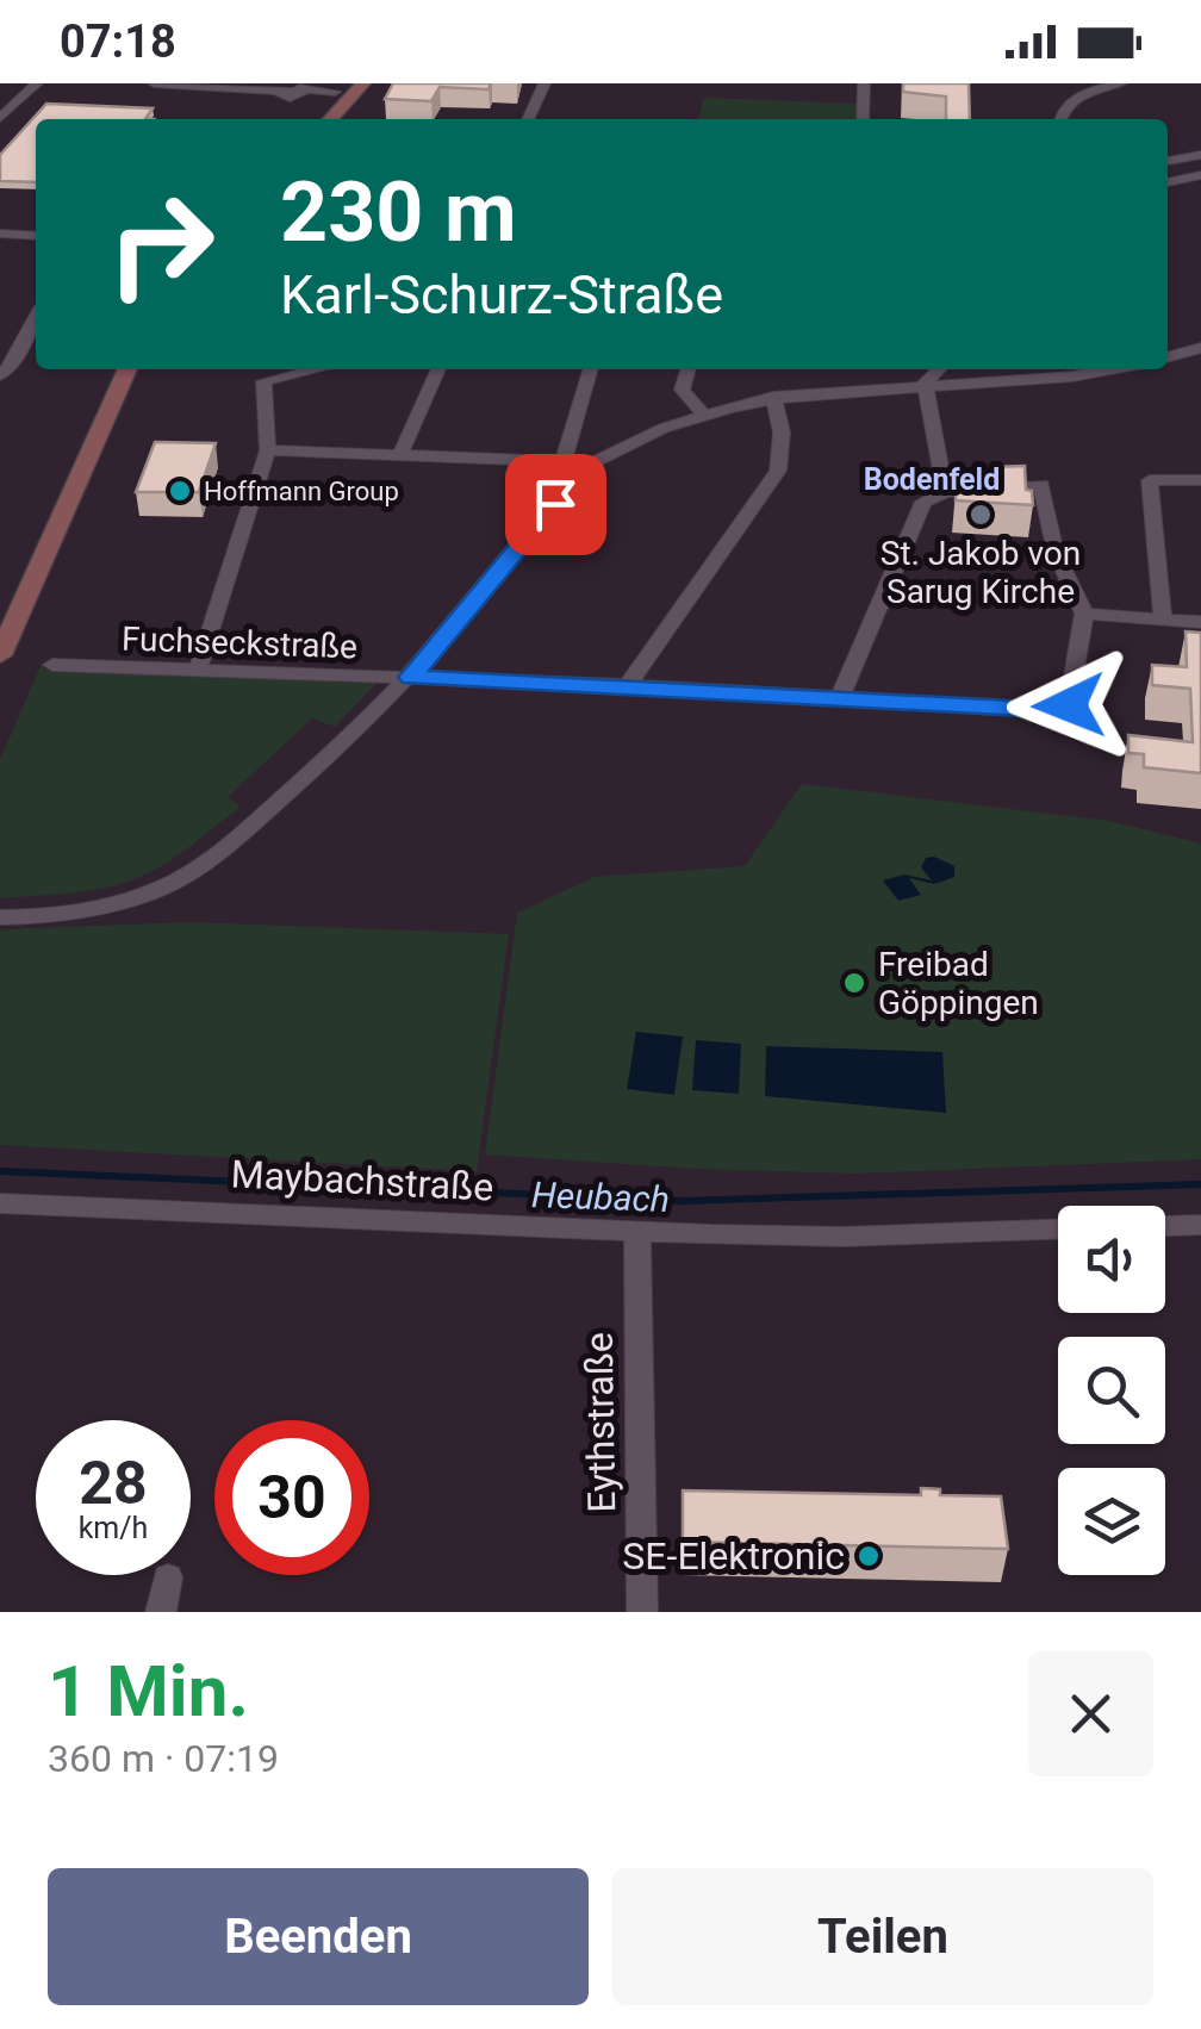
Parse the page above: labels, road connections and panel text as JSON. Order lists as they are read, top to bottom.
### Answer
{
  "streets": {
    "street": ["Fuchseckstraße", "Maybachstraße", "Eythstraße"]
  },
  "crossings": [
    ["Maybachstraße", "Eythstraße"]
  ],
  "districts": ["Bodenfeld"],
  "water": ["Heubach"],
  "places": [
    "Hoffmann Group",
    "St. Jakob von Sarug Kirche",
    "Freibad Göppingen",
    "SE-Elektronic"
  ],
  "page": {
    "status": "07:18",
    "turn": ["230 m", "Karl-Schurz-Straße"],
    "speed": "28 km/h",
    "limit": "30",
    "heading": ["1 Min.", "360 m · 07:19"],
    "buttons": ["Beenden", "Teilen"]
  }
}
